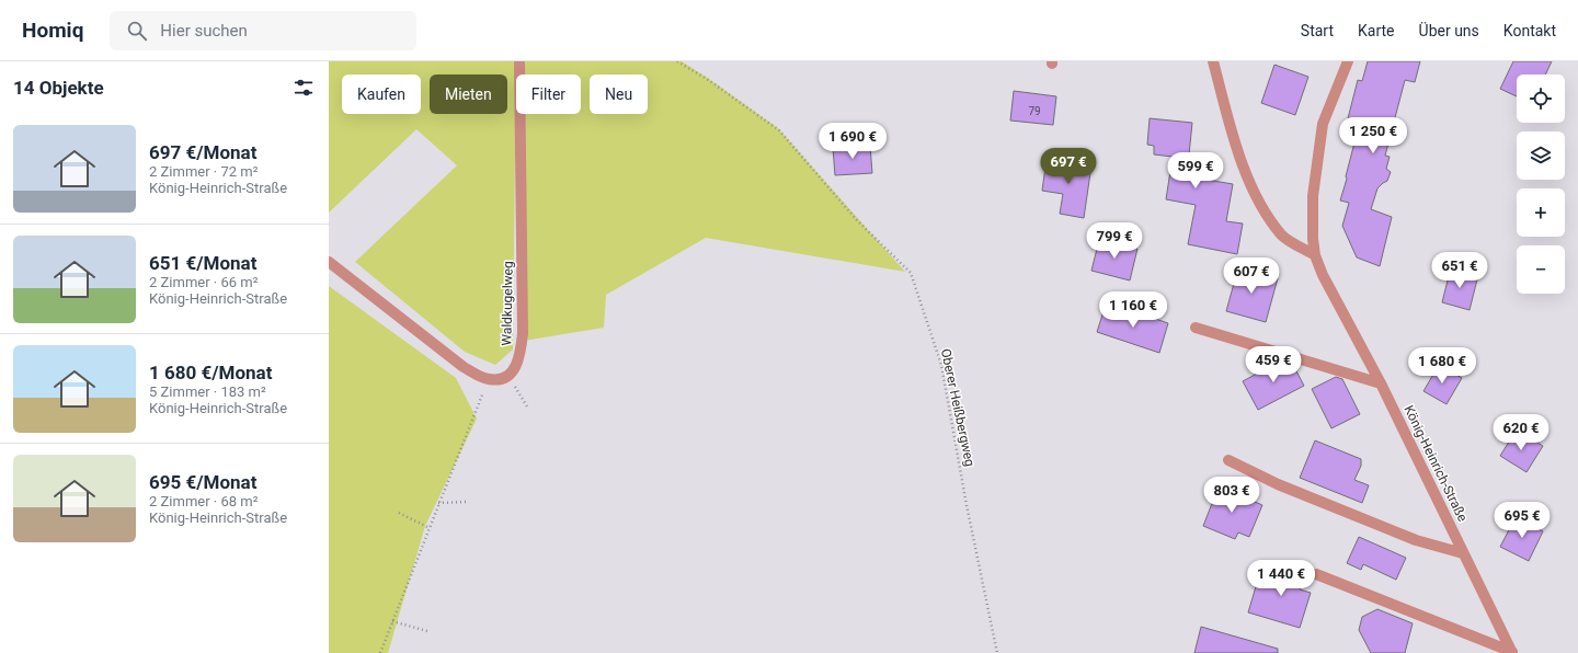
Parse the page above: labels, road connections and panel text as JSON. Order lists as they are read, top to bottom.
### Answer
{
  "streets": {
    "street": ["Waldkugelweg", "König-Heinrich-Straße"],
    "path": ["Oberer Heißbergweg"]
  },
  "house_numbers": ["79"],
  "page": {
    "header": "Homiq",
    "search": "Hier suchen",
    "nav": [
      "Start",
      "Karte",
      "Über uns",
      "Kontakt"
    ],
    "heading": "14 Objekte",
    "map_buttons": ["+", "−"],
    "chip": [
      "Kaufen",
      "Mieten",
      "Filter",
      "Neu"
    ],
    "list": [
      {
        "name": "697 €/Monat",
        "note": "2 Zimmer · 72 m² · König-Heinrich-Straße"
      },
      {
        "name": "651 €/Monat",
        "note": "2 Zimmer · 66 m² · König-Heinrich-Straße"
      },
      {
        "name": "1 680 €/Monat",
        "note": "5 Zimmer · 183 m² · König-Heinrich-Straße"
      },
      {
        "name": "695 €/Monat",
        "note": "2 Zimmer · 68 m² · König-Heinrich-Straße"
      }
    ],
    "price": [
      "1 250 €",
      "1 690 €",
      "697 €",
      "599 €",
      "799 €",
      "651 €",
      "607 €",
      "1 160 €",
      "459 €",
      "1 680 €",
      "620 €",
      "803 €",
      "695 €",
      "1 440 €"
    ]
  }
}
